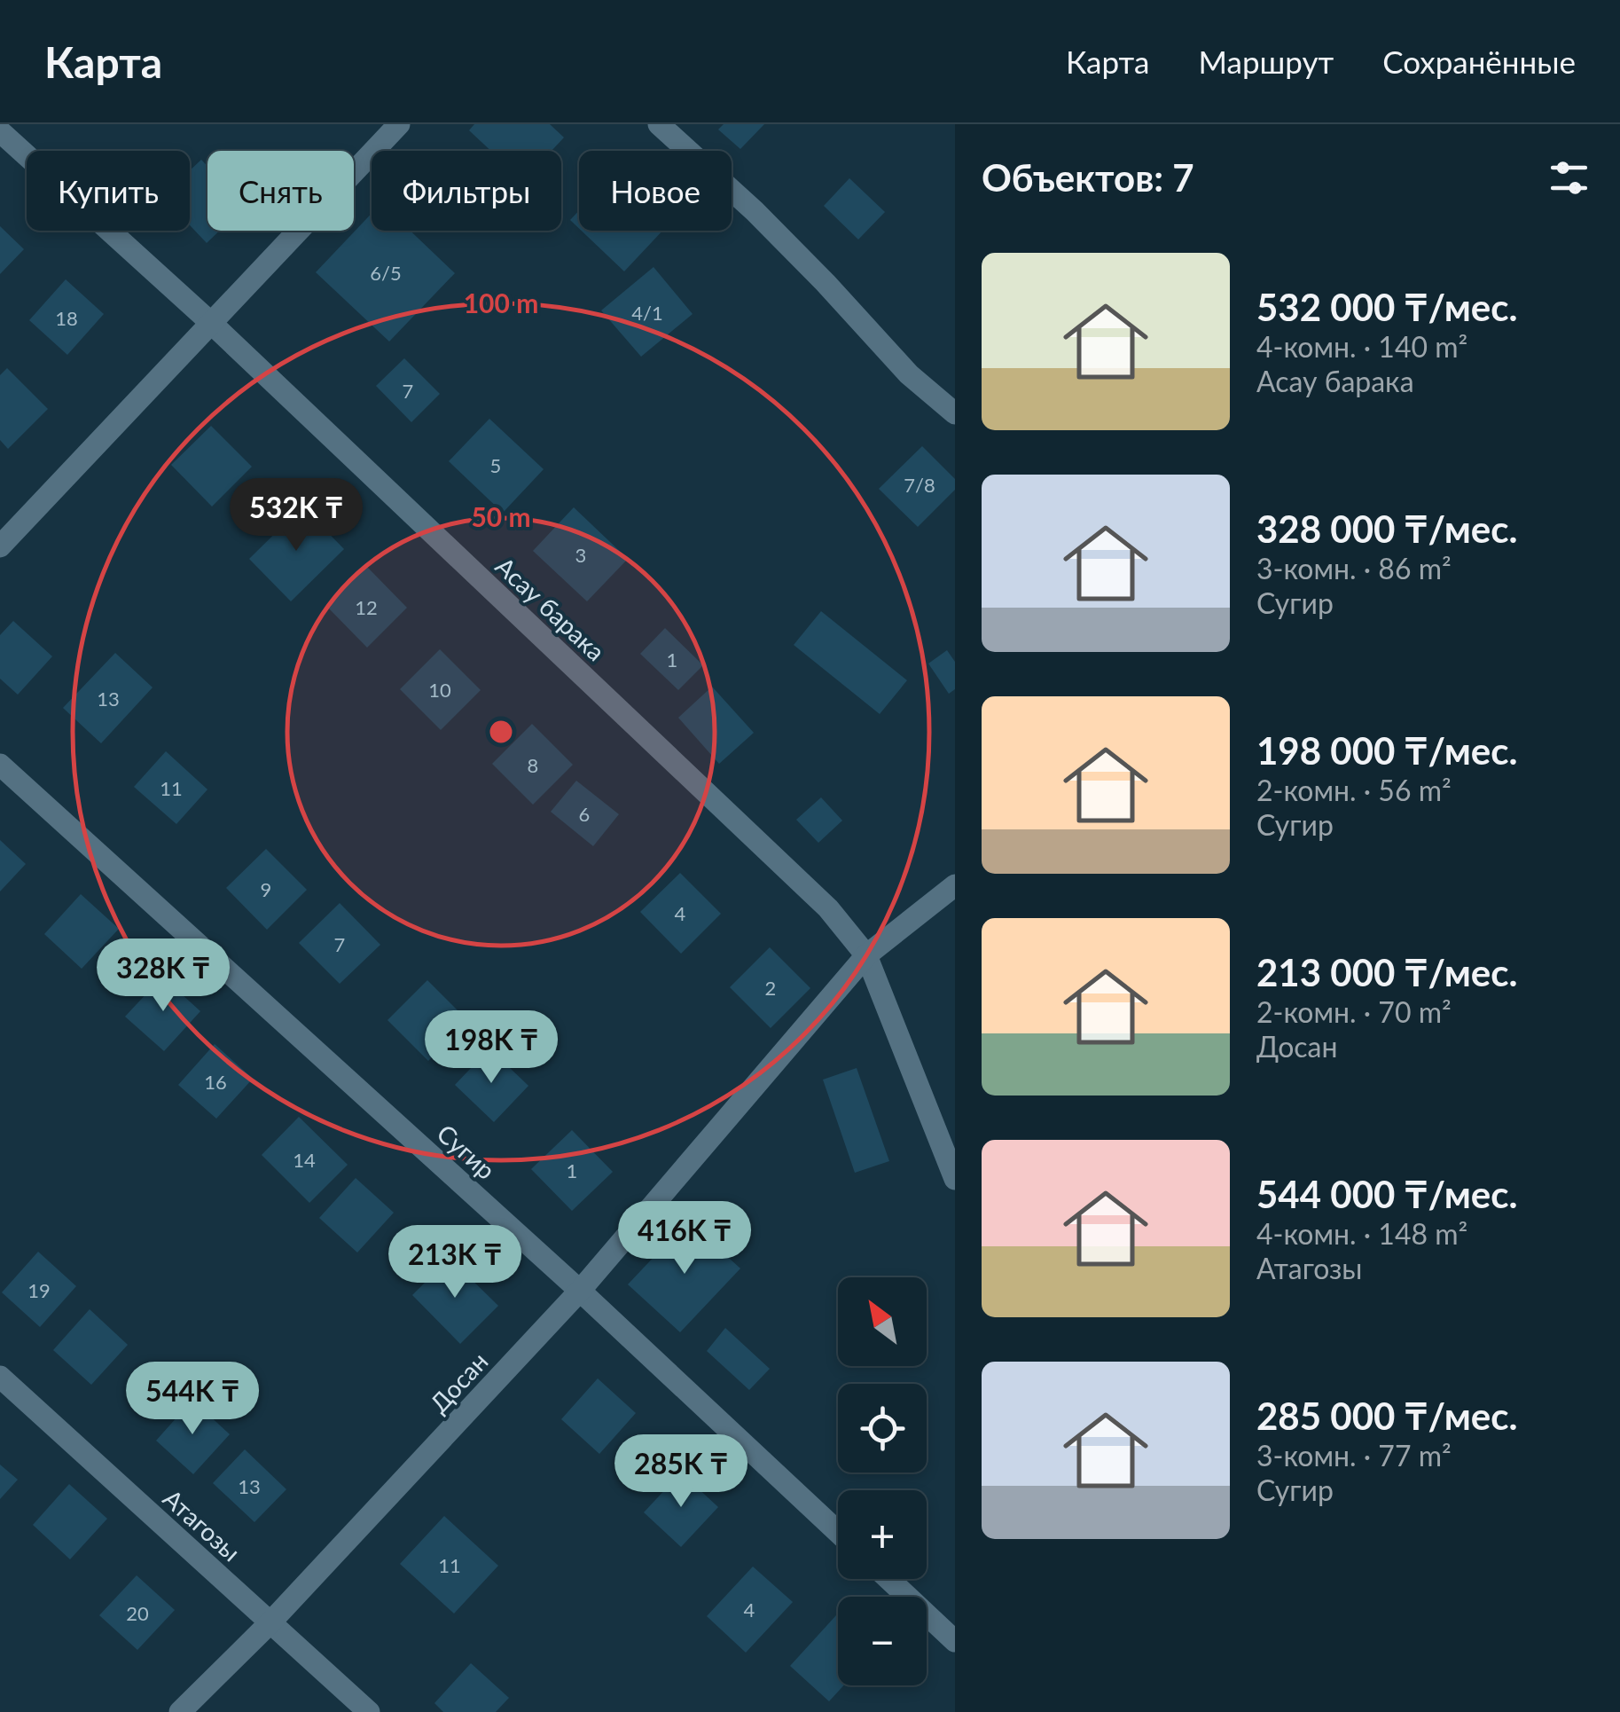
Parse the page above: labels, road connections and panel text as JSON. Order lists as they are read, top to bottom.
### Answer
{
  "streets": {
    "street": [
      "Асау барака",
      "Сугир",
      "Досан",
      "Атагозы"
    ]
  },
  "crossings": [
    ["Асау барака", "Досан"],
    ["Сугир", "Досан"],
    ["Досан", "Атагозы"]
  ],
  "house_numbers": [
    "6/5",
    "4/1",
    "18",
    "7",
    "5",
    "7/8",
    "3",
    "12",
    "1",
    "10",
    "13",
    "8",
    "11",
    "6",
    "9",
    "4",
    "7",
    "2",
    "16",
    "14",
    "1",
    "19",
    "13",
    "11",
    "4",
    "20"
  ],
  "north": "top left",
  "page": {
    "header": "Карта",
    "nav": ["Карта", "Маршрут", "Сохранённые"],
    "heading": "Объектов: 7",
    "chip": [
      "Купить",
      "Снять",
      "Фильтры",
      "Новое"
    ],
    "list": [
      {
        "name": "532 000 ₸/мес.",
        "note": "4-комн. · 140 m² · Асау барака"
      },
      {
        "name": "328 000 ₸/мес.",
        "note": "3-комн. · 86 m² · Сугир"
      },
      {
        "name": "198 000 ₸/мес.",
        "note": "2-комн. · 56 m² · Сугир"
      },
      {
        "name": "213 000 ₸/мес.",
        "note": "2-комн. · 70 m² · Досан"
      },
      {
        "name": "544 000 ₸/мес.",
        "note": "4-комн. · 148 m² · Атагозы"
      },
      {
        "name": "285 000 ₸/мес.",
        "note": "3-комн. · 77 m² · Сугир"
      }
    ],
    "price": [
      "532K ₸",
      "328K ₸",
      "198K ₸",
      "416K ₸",
      "213K ₸",
      "544K ₸",
      "285K ₸"
    ],
    "map_buttons": ["+", "−"]
  },
  "rings": ["100 m", "50 m"]
}
